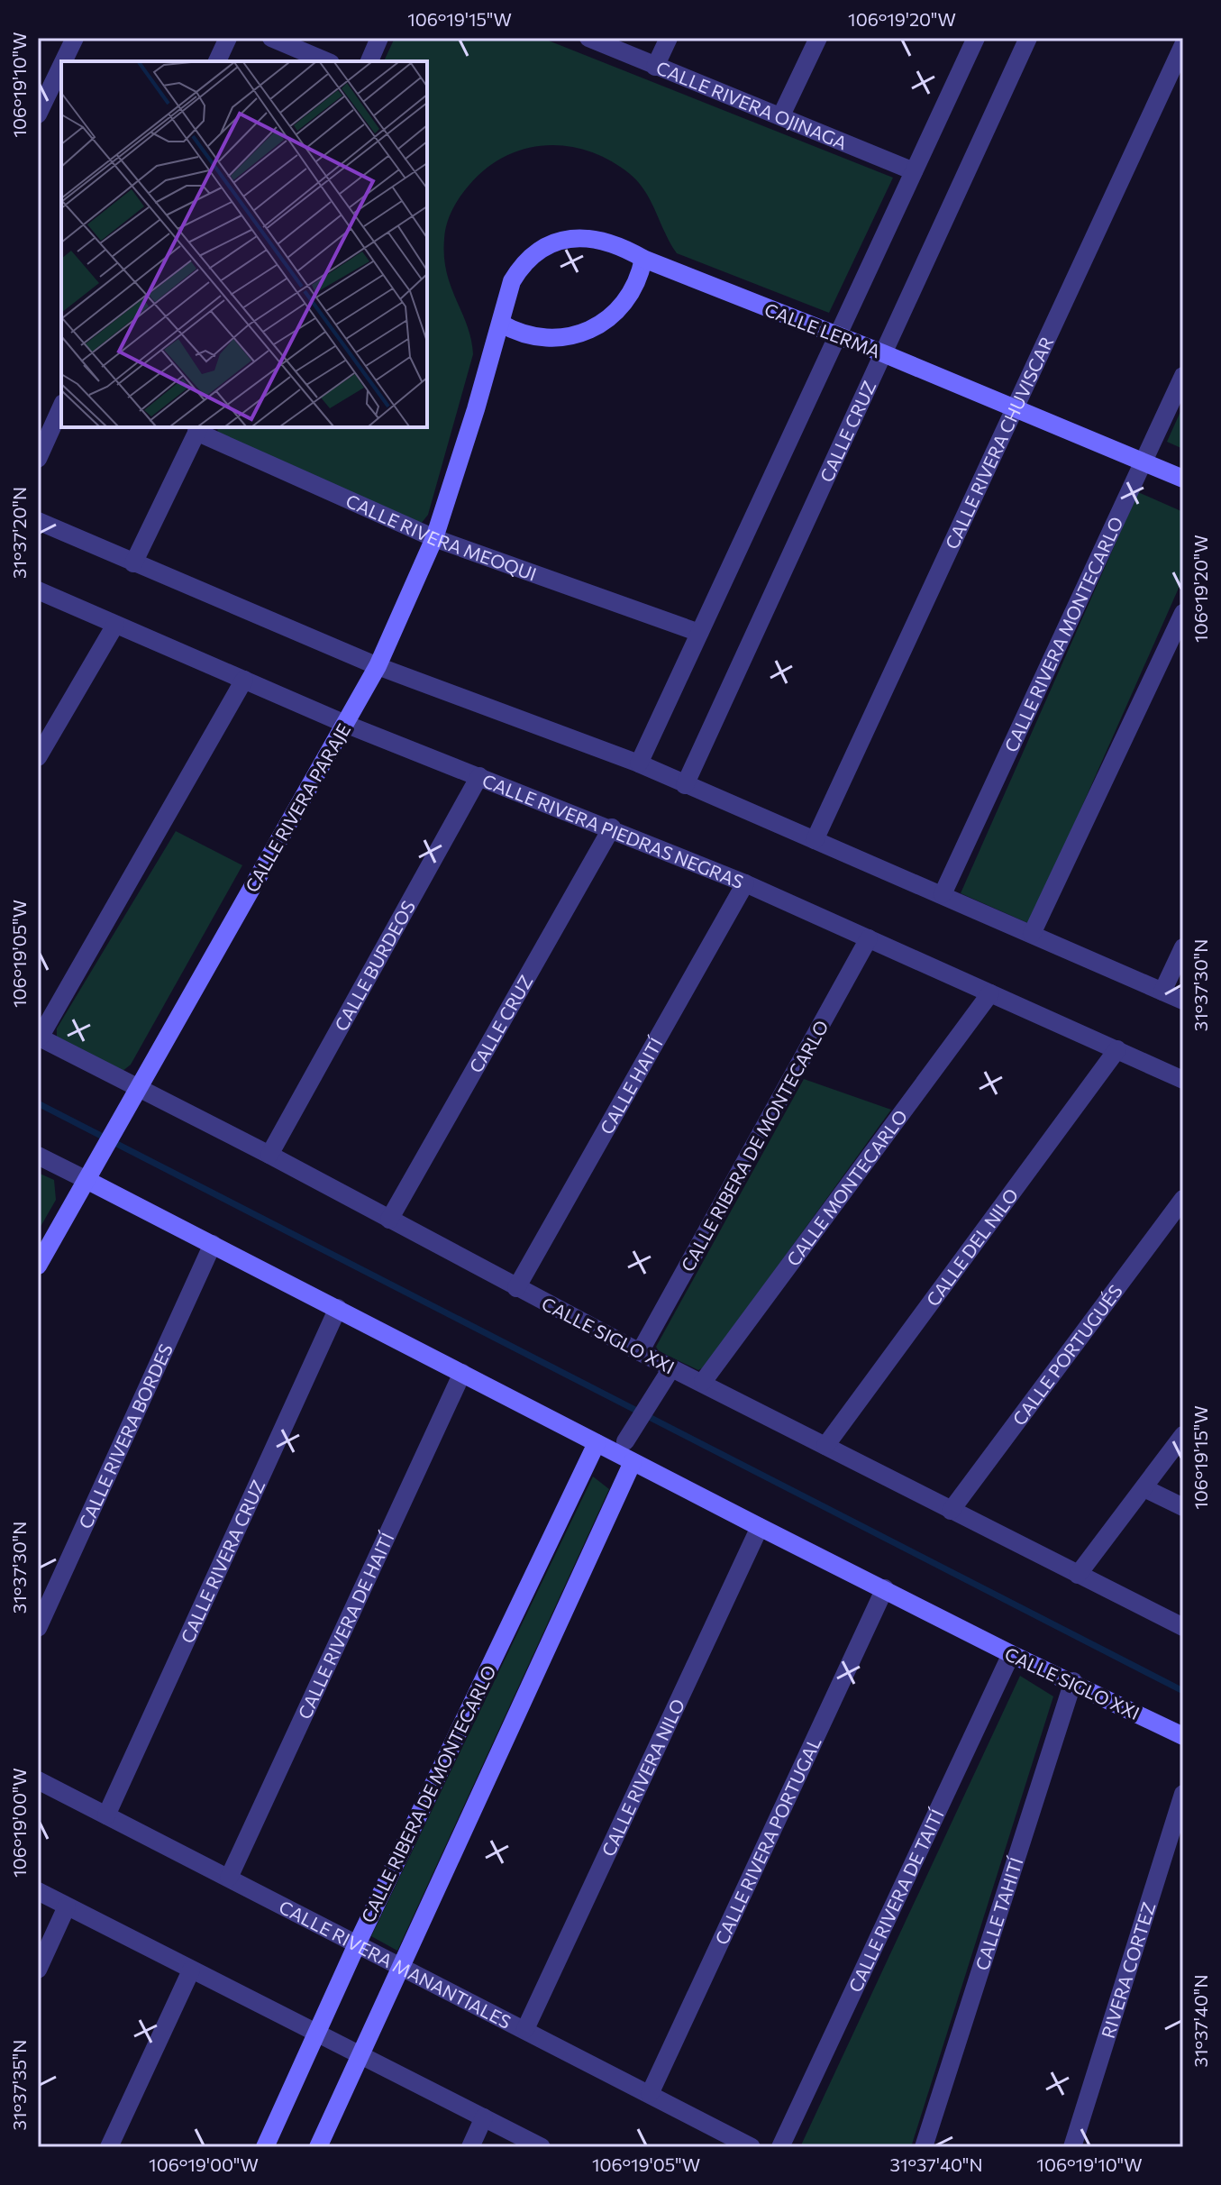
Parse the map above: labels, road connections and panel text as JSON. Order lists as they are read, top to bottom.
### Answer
{
  "streets": {
    "street": [
      "CALLE RIVERA OJINAGA",
      "CALLE LERMA",
      "CALLE CRUZ",
      "CALLE RIVERA CHUVISCAR",
      "CALLE RIVERA MEOQUI",
      "CALLE RIVERA MONTECARLO",
      "CALLE RIVERA PARAJE",
      "CALLE RIVERA PIEDRAS NEGRAS",
      "CALLE BURDEOS",
      "CALLE HAITÍ",
      "CALLE RIBERA DE MONTECARLO",
      "CALLE MONTECARLO",
      "CALLE DEL NILO",
      "CALLE SIGLO XXI",
      "CALLE PORTUGUÉS",
      "CALLE RIVERA BORDES",
      "CALLE RIVERA CRUZ",
      "CALLE RIVERA DE HAITÍ",
      "CALLE RIVERA NILO",
      "CALLE RIVERA PORTUGAL",
      "CALLE RIVERA DE TAITÍ",
      "CALLE TAHITÍ",
      "CALLE RIVERA MANANTIALES",
      "RIVERA CORTEZ"
    ]
  },
  "crossings": [
    ["CALLE LERMA", "CALLE CRUZ"],
    ["CALLE LERMA", "CALLE RIVERA CHUVISCAR"],
    ["CALLE LERMA", "CALLE RIVERA MONTECARLO"],
    ["CALLE LERMA", "CALLE RIVERA PARAJE"],
    ["CALLE CRUZ", "CALLE RIVERA PIEDRAS NEGRAS"],
    ["CALLE CRUZ", "CALLE SIGLO XXI"],
    ["CALLE RIVERA MEOQUI", "CALLE RIVERA PARAJE"],
    ["CALLE RIVERA PARAJE", "CALLE RIVERA PIEDRAS NEGRAS"],
    ["CALLE RIVERA PARAJE", "CALLE SIGLO XXI"],
    ["CALLE RIVERA PIEDRAS NEGRAS", "CALLE BURDEOS"],
    ["CALLE RIVERA PIEDRAS NEGRAS", "CALLE HAITÍ"],
    ["CALLE RIVERA PIEDRAS NEGRAS", "CALLE RIBERA DE MONTECARLO"],
    ["CALLE RIVERA PIEDRAS NEGRAS", "CALLE MONTECARLO"],
    ["CALLE RIVERA PIEDRAS NEGRAS", "CALLE DEL NILO"],
    ["CALLE BURDEOS", "CALLE SIGLO XXI"],
    ["CALLE HAITÍ", "CALLE SIGLO XXI"],
    ["CALLE RIBERA DE MONTECARLO", "CALLE SIGLO XXI"],
    ["CALLE RIBERA DE MONTECARLO", "CALLE RIVERA MANANTIALES"],
    ["CALLE MONTECARLO", "CALLE SIGLO XXI"],
    ["CALLE DEL NILO", "CALLE SIGLO XXI"],
    ["CALLE SIGLO XXI", "CALLE PORTUGUÉS"],
    ["CALLE SIGLO XXI", "CALLE RIVERA BORDES"],
    ["CALLE SIGLO XXI", "CALLE RIVERA CRUZ"],
    ["CALLE SIGLO XXI", "CALLE RIVERA DE HAITÍ"],
    ["CALLE SIGLO XXI", "CALLE RIVERA NILO"],
    ["CALLE SIGLO XXI", "CALLE RIVERA PORTUGAL"],
    ["CALLE SIGLO XXI", "CALLE RIVERA DE TAITÍ"],
    ["CALLE SIGLO XXI", "CALLE TAHITÍ"],
    ["CALLE RIVERA CRUZ", "CALLE RIVERA MANANTIALES"],
    ["CALLE RIVERA DE HAITÍ", "CALLE RIVERA MANANTIALES"],
    ["CALLE RIVERA NILO", "CALLE RIVERA MANANTIALES"],
    ["CALLE RIVERA PORTUGAL", "CALLE RIVERA MANANTIALES"]
  ],
  "coordinates": [
    "106°19'15\"W",
    "106°19'20\"W",
    "106°19'10\"W",
    "31°37'20\"N",
    "106°19'05\"W",
    "31°37'30\"N",
    "106°19'00\"W",
    "31°37'40\"N",
    "31°37'35\"N"
  ]
}
